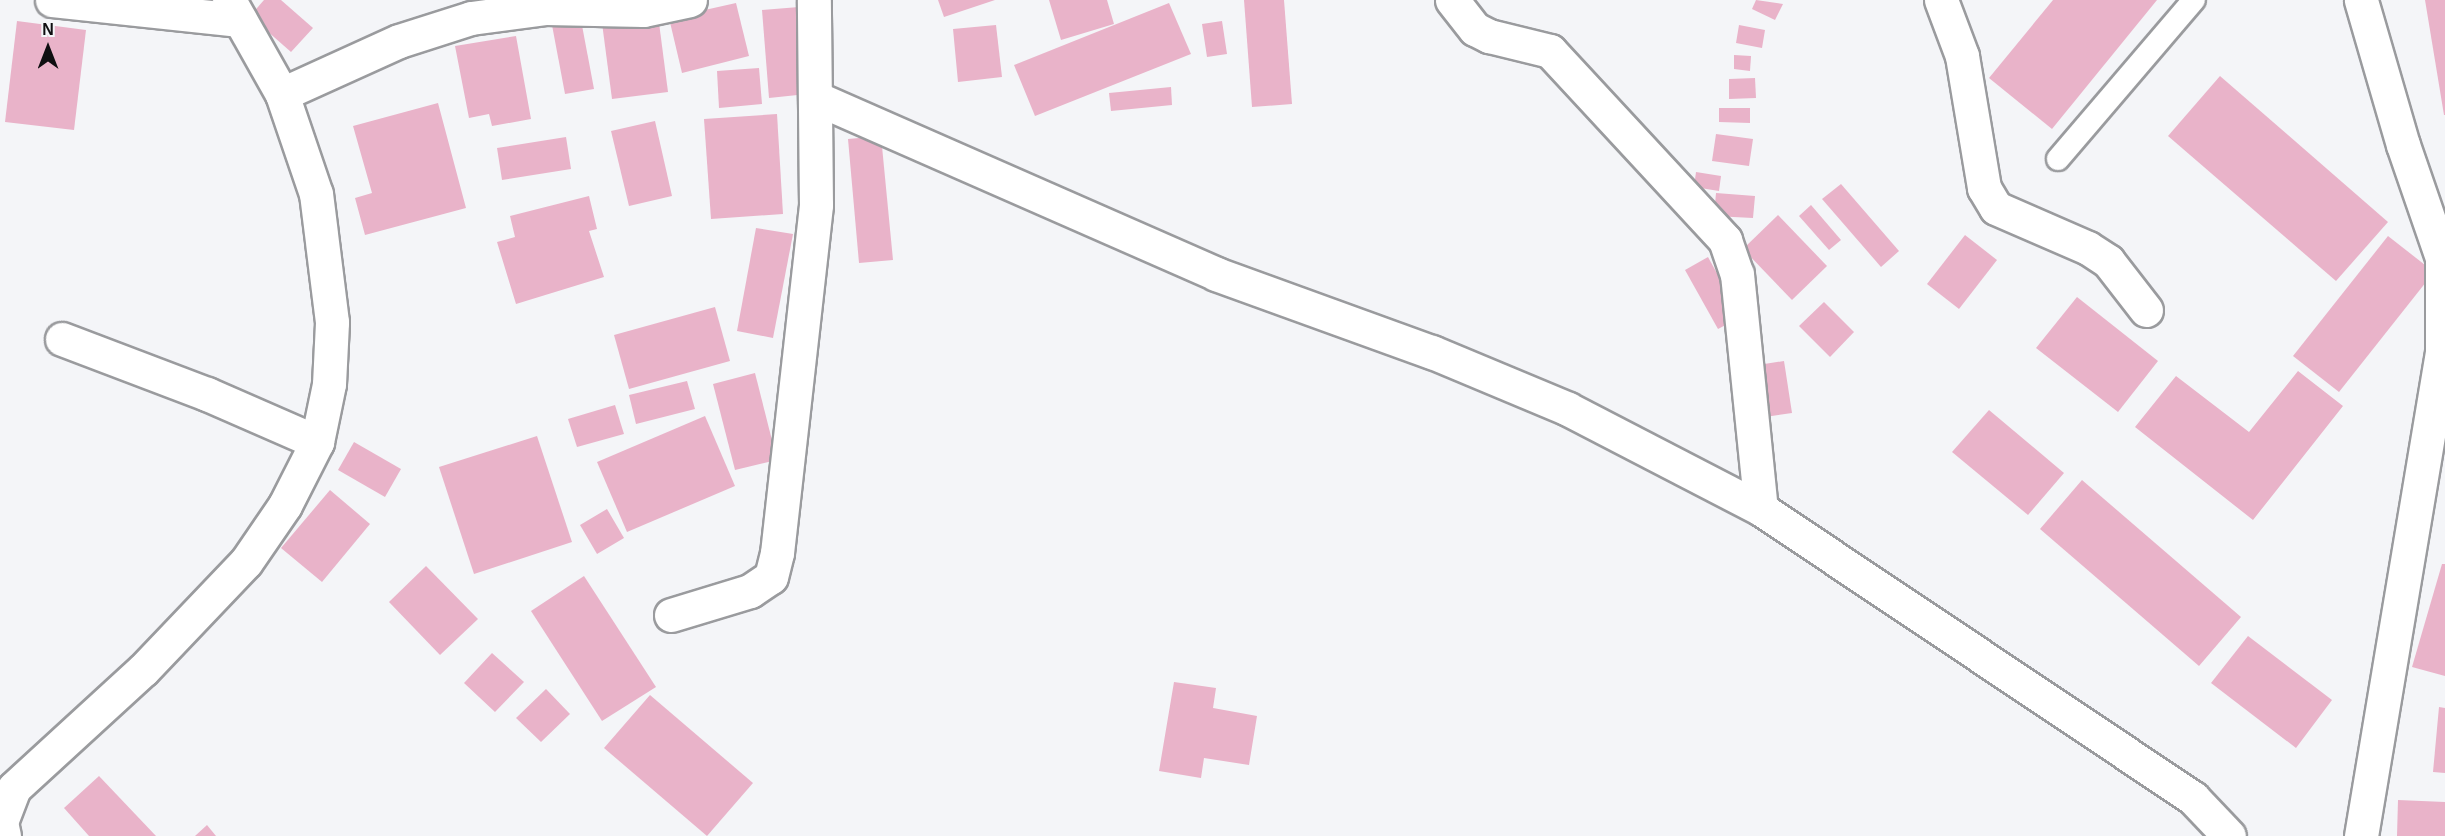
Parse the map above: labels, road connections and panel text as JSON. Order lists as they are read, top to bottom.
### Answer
{
  "north": "top"
}
